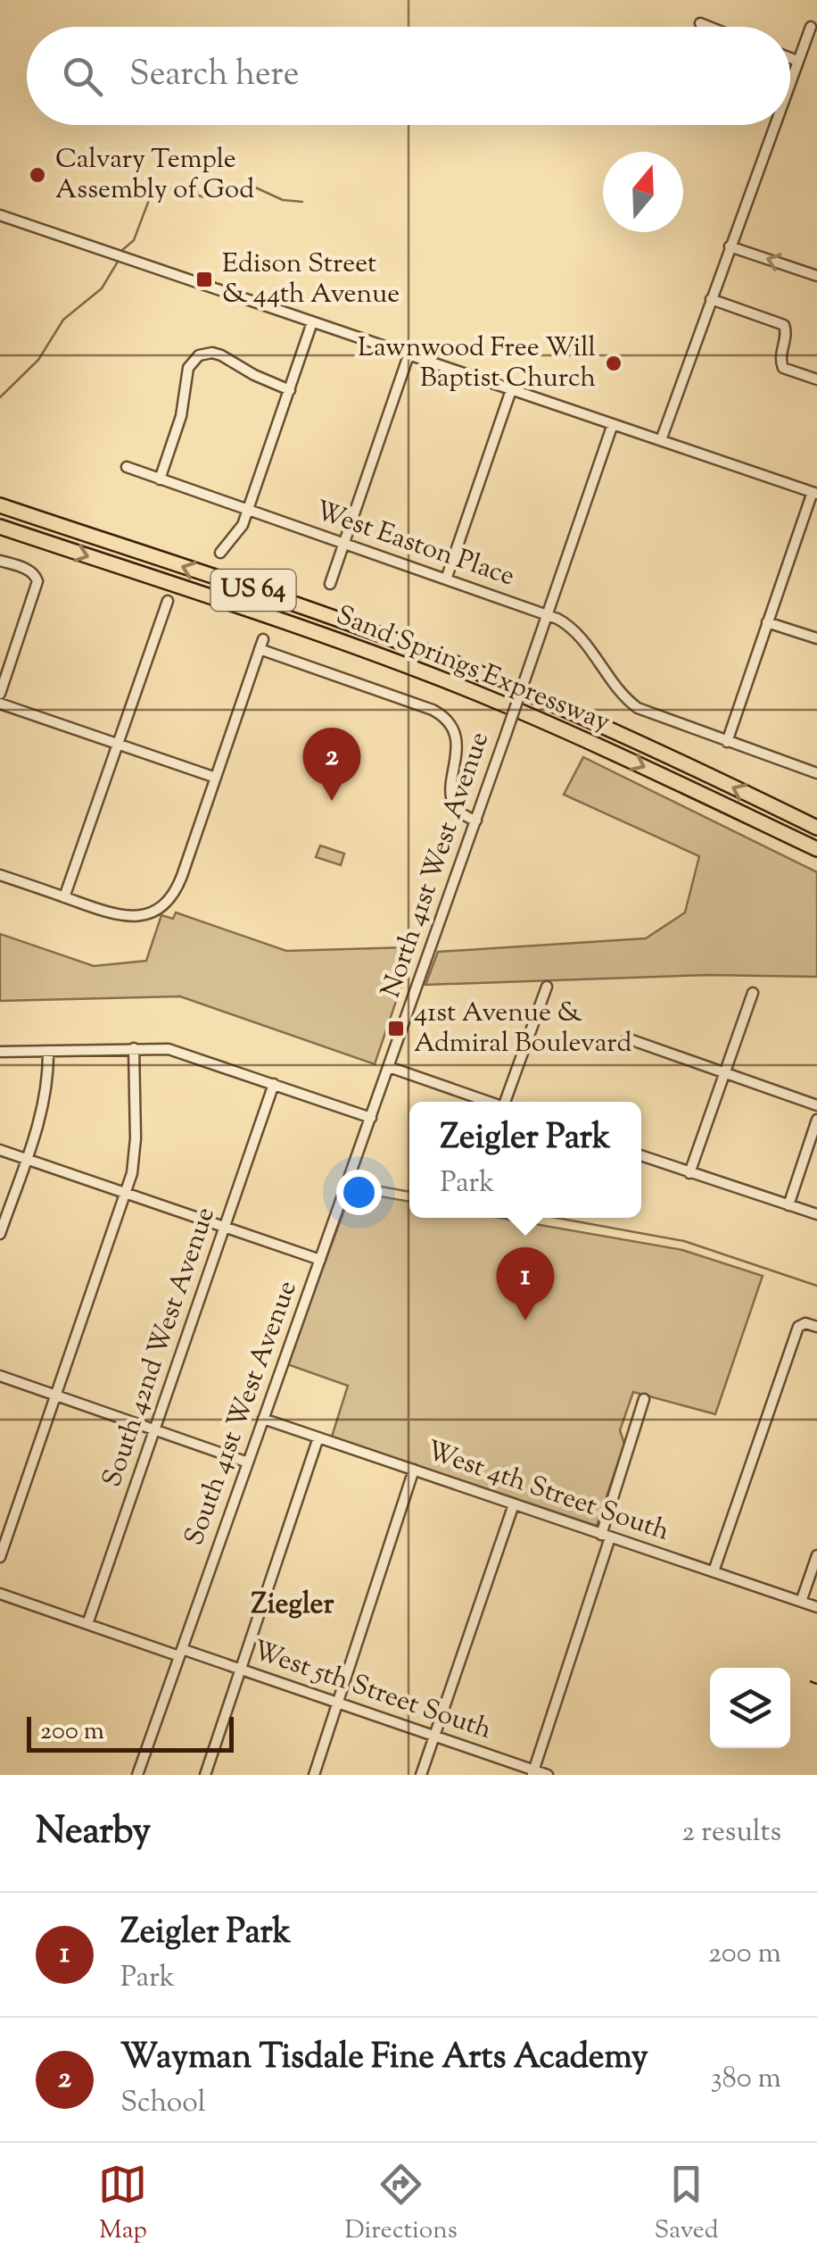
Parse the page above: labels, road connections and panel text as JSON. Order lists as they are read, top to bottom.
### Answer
{
  "streets": {
    "highway": ["US 64", "Sand Springs Expressway"],
    "street": [
      "West Easton Place",
      "North 41st West Avenue",
      "South 42nd West Avenue",
      "South 41st West Avenue",
      "West 4th Street South",
      "West 5th Street South"
    ]
  },
  "crossings": [
    ["West Easton Place", "North 41st West Avenue"],
    ["North 41st West Avenue", "South 41st West Avenue"],
    ["South 42nd West Avenue", "West 5th Street South"],
    ["South 41st West Avenue", "West 4th Street South"],
    ["South 41st West Avenue", "West 5th Street South"]
  ],
  "districts": ["Ziegler"],
  "places": {
    "other": ["Calvary Temple Assembly of God", "Lawnwood Free Will Baptist Church"],
    "transit": ["Edison Street & 44th Avenue", "41st Avenue & Admiral Boulevard"]
  },
  "scale_bar": "200 m",
  "north": "top",
  "page": {
    "search": "Search here",
    "pins": ["2", "1"],
    "popup": ["Zeigler Park", "Park"],
    "scale": "200 m",
    "heading": ["Nearby", "2 results"],
    "list": [
      {
        "mark": "1",
        "name": "Zeigler Park",
        "note": "Park",
        "value": "200 m"
      },
      {
        "mark": "2",
        "name": "Wayman Tisdale Fine Arts Academy",
        "note": "School",
        "value": "380 m"
      }
    ],
    "nav": ["Map", "Directions", "Saved"]
  }
}
